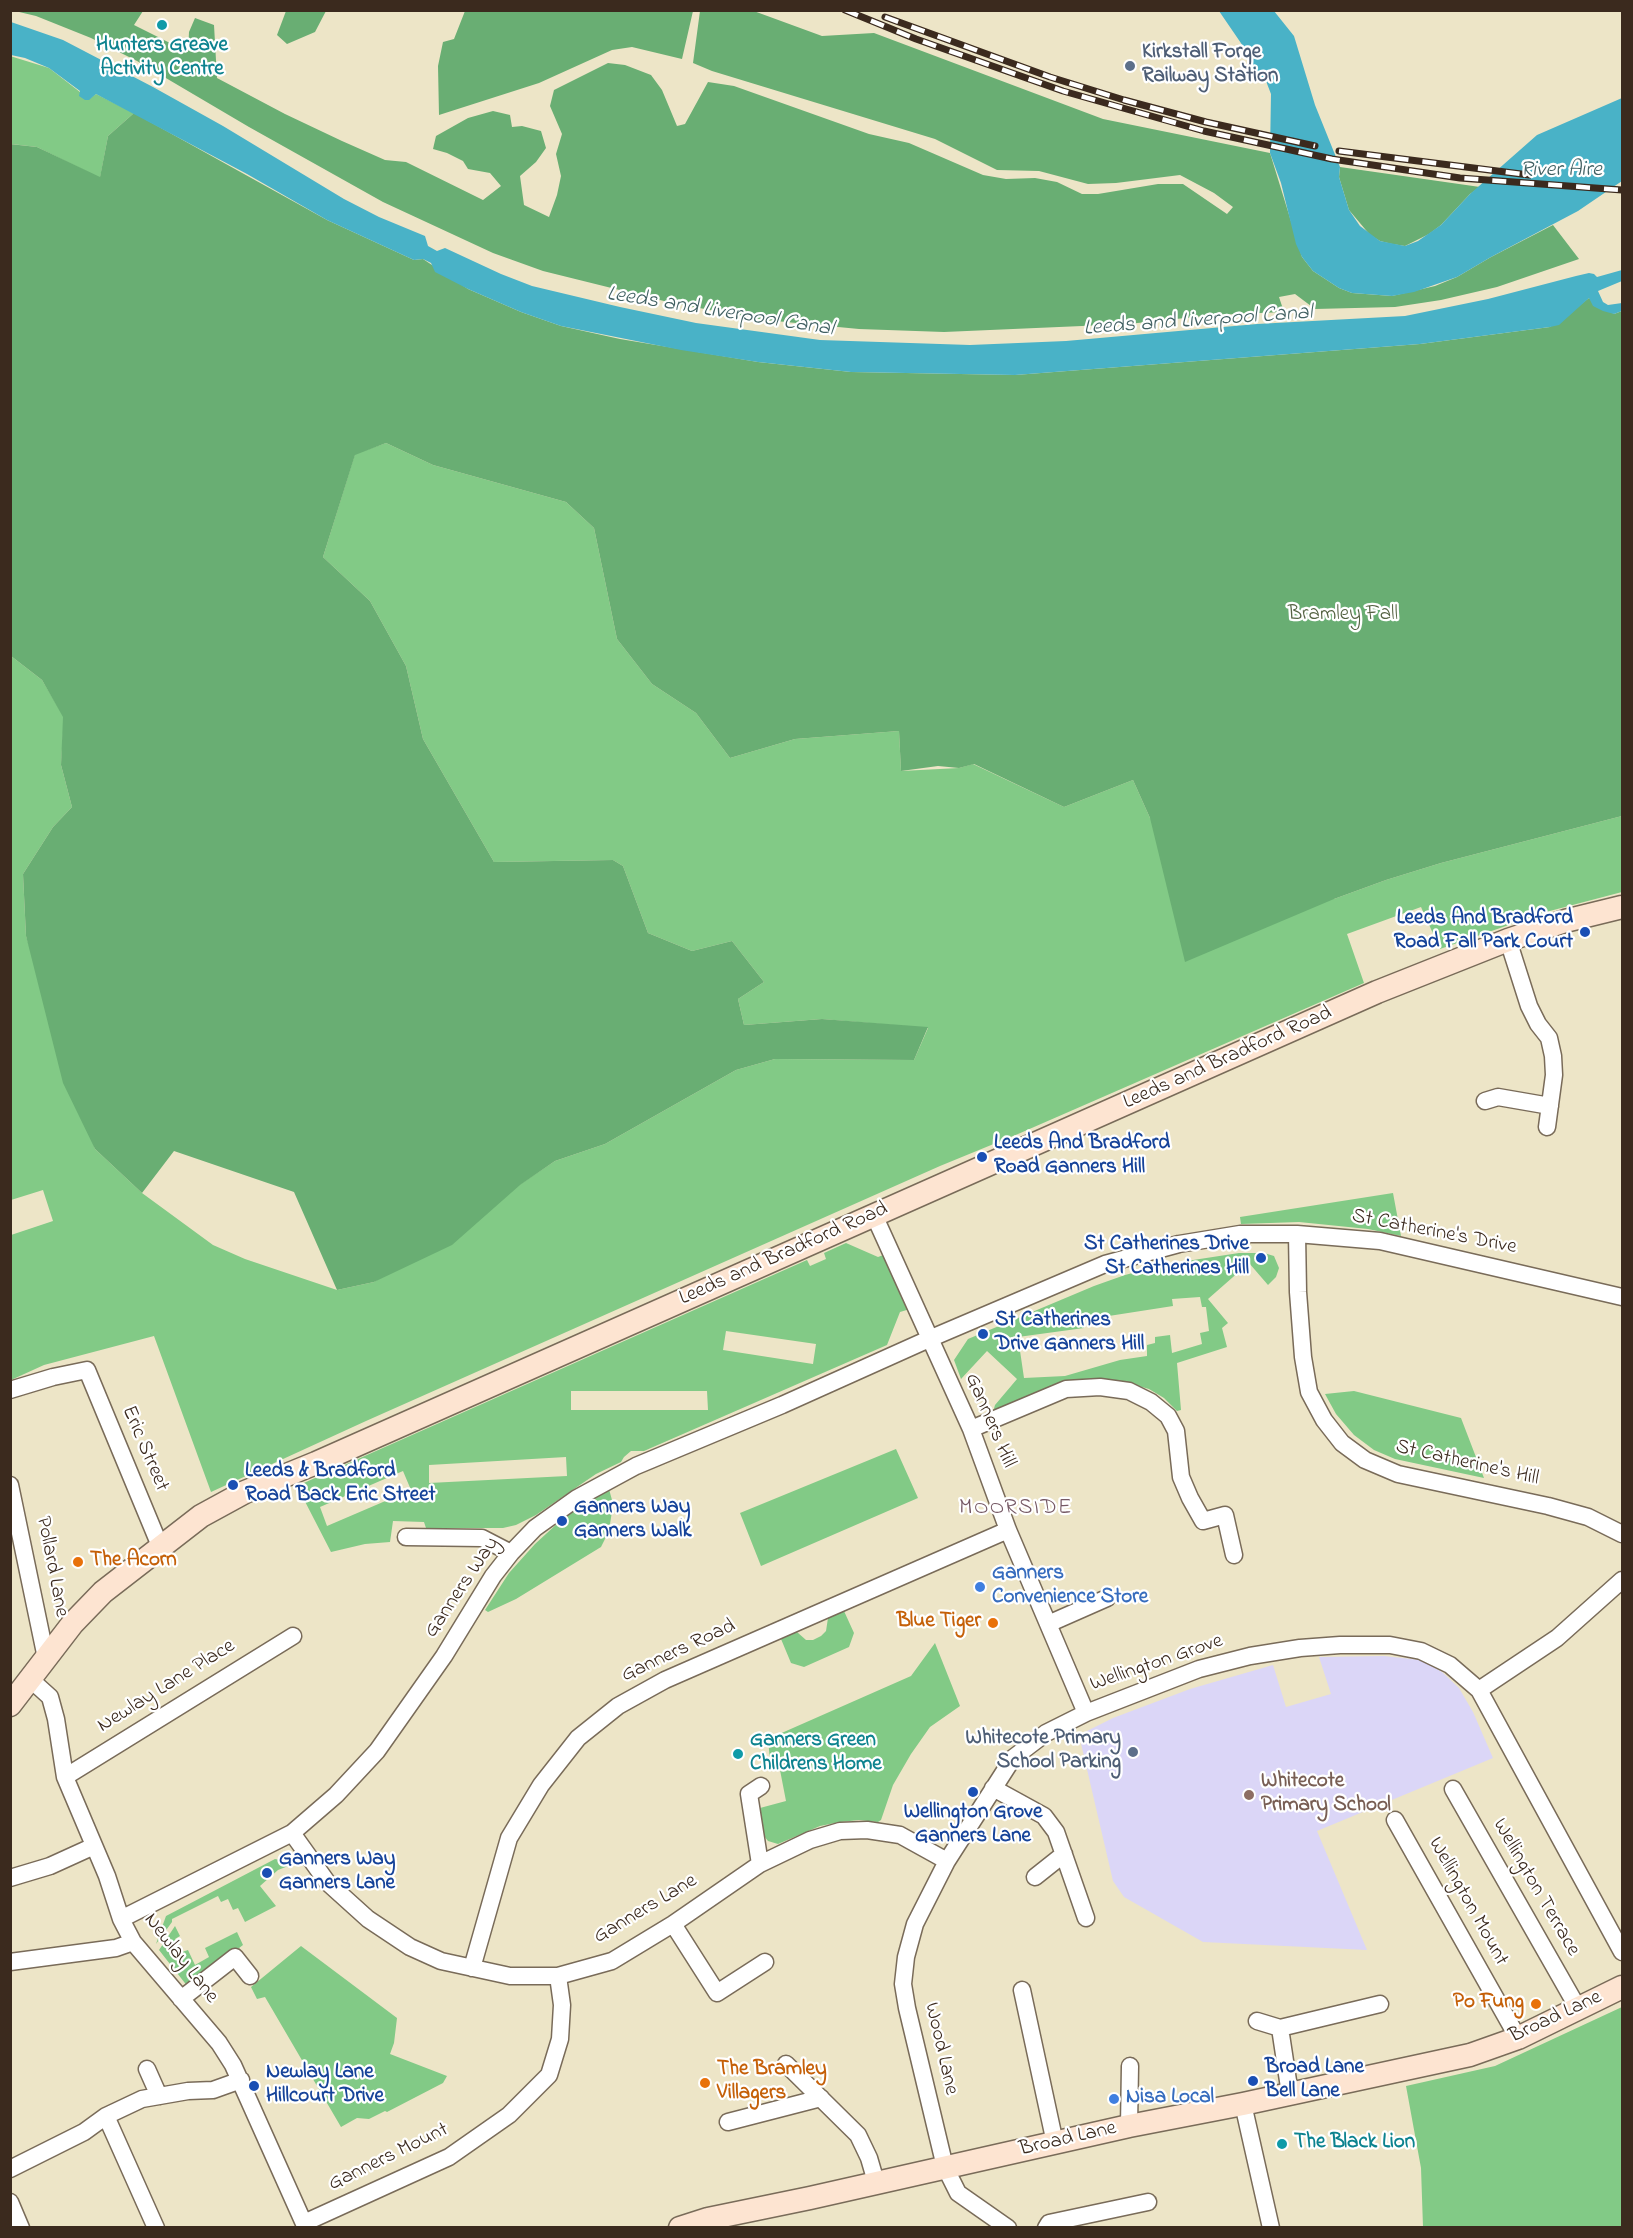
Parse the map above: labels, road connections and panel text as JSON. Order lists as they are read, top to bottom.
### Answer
{
  "streets": {
    "main road": ["Leeds and Bradford Road", "Broad Lane"],
    "street": [
      "St Catherine's Drive",
      "Ganners Hill",
      "Eric Street",
      "St Catherine's Hill",
      "Pollard Lane",
      "Ganners Way",
      "Ganners Road",
      "Wellington Grove",
      "Newlay Lane Place",
      "Wellington Terrace",
      "Wellington Mount",
      "Ganners Lane",
      "Newlay Lane",
      "Wood Lane",
      "Ganners Mount"
    ]
  },
  "crossings": [
    ["Leeds and Bradford Road", "Ganners Hill"],
    ["Leeds and Bradford Road", "Eric Street"],
    ["Leeds and Bradford Road", "Pollard Lane"],
    ["Leeds and Bradford Road", "Newlay Lane"],
    ["St Catherine's Drive", "Ganners Hill"],
    ["St Catherine's Drive", "St Catherine's Hill"],
    ["St Catherine's Drive", "Ganners Way"],
    ["Ganners Hill", "Ganners Way"],
    ["Ganners Hill", "Ganners Road"],
    ["Ganners Hill", "Wellington Grove"],
    ["Ganners Way", "Ganners Lane"],
    ["Ganners Way", "Newlay Lane"],
    ["Ganners Road", "Ganners Lane"],
    ["Wellington Grove", "Ganners Lane"],
    ["Wellington Grove", "Wood Lane"],
    ["Newlay Lane Place", "Newlay Lane"],
    ["Wellington Terrace", "Broad Lane"],
    ["Wellington Mount", "Broad Lane"],
    ["Ganners Lane", "Ganners Mount"],
    ["Newlay Lane", "Ganners Mount"],
    ["Broad Lane", "Wood Lane"]
  ],
  "districts": ["MOORSIDE"],
  "water": ["River Aire", "Leeds and Liverpool Canal"],
  "parks": ["Bramley Fall"],
  "places": [
    "Hunters Greave Activity Centre",
    "Kirkstall Forge Railway Station",
    "Leeds And Bradford Road Fall Park Court",
    "Leeds And Bradford Road Ganners Hill",
    "St Catherines Drive St Catherines Hill",
    "St Catherines Drive Ganners Hill",
    "Leeds & Bradford Road Back Eric Street",
    "Ganners Way Ganners Walk",
    "The Acorn",
    "Ganners Convenience Store",
    "Blue Tiger",
    "Whitecote Primary School Parking",
    "Ganners Green Childrens Home",
    "Wellington Grove Ganners Lane",
    "Whitecote Primary School",
    "Ganners Way Ganners Lane",
    "Po Fung",
    "Broad Lane Bell Lane",
    "The Bramley Villagers",
    "Newlay Lane Hillcourt Drive",
    "Nisa Local",
    "The Black Lion"
  ]
}
